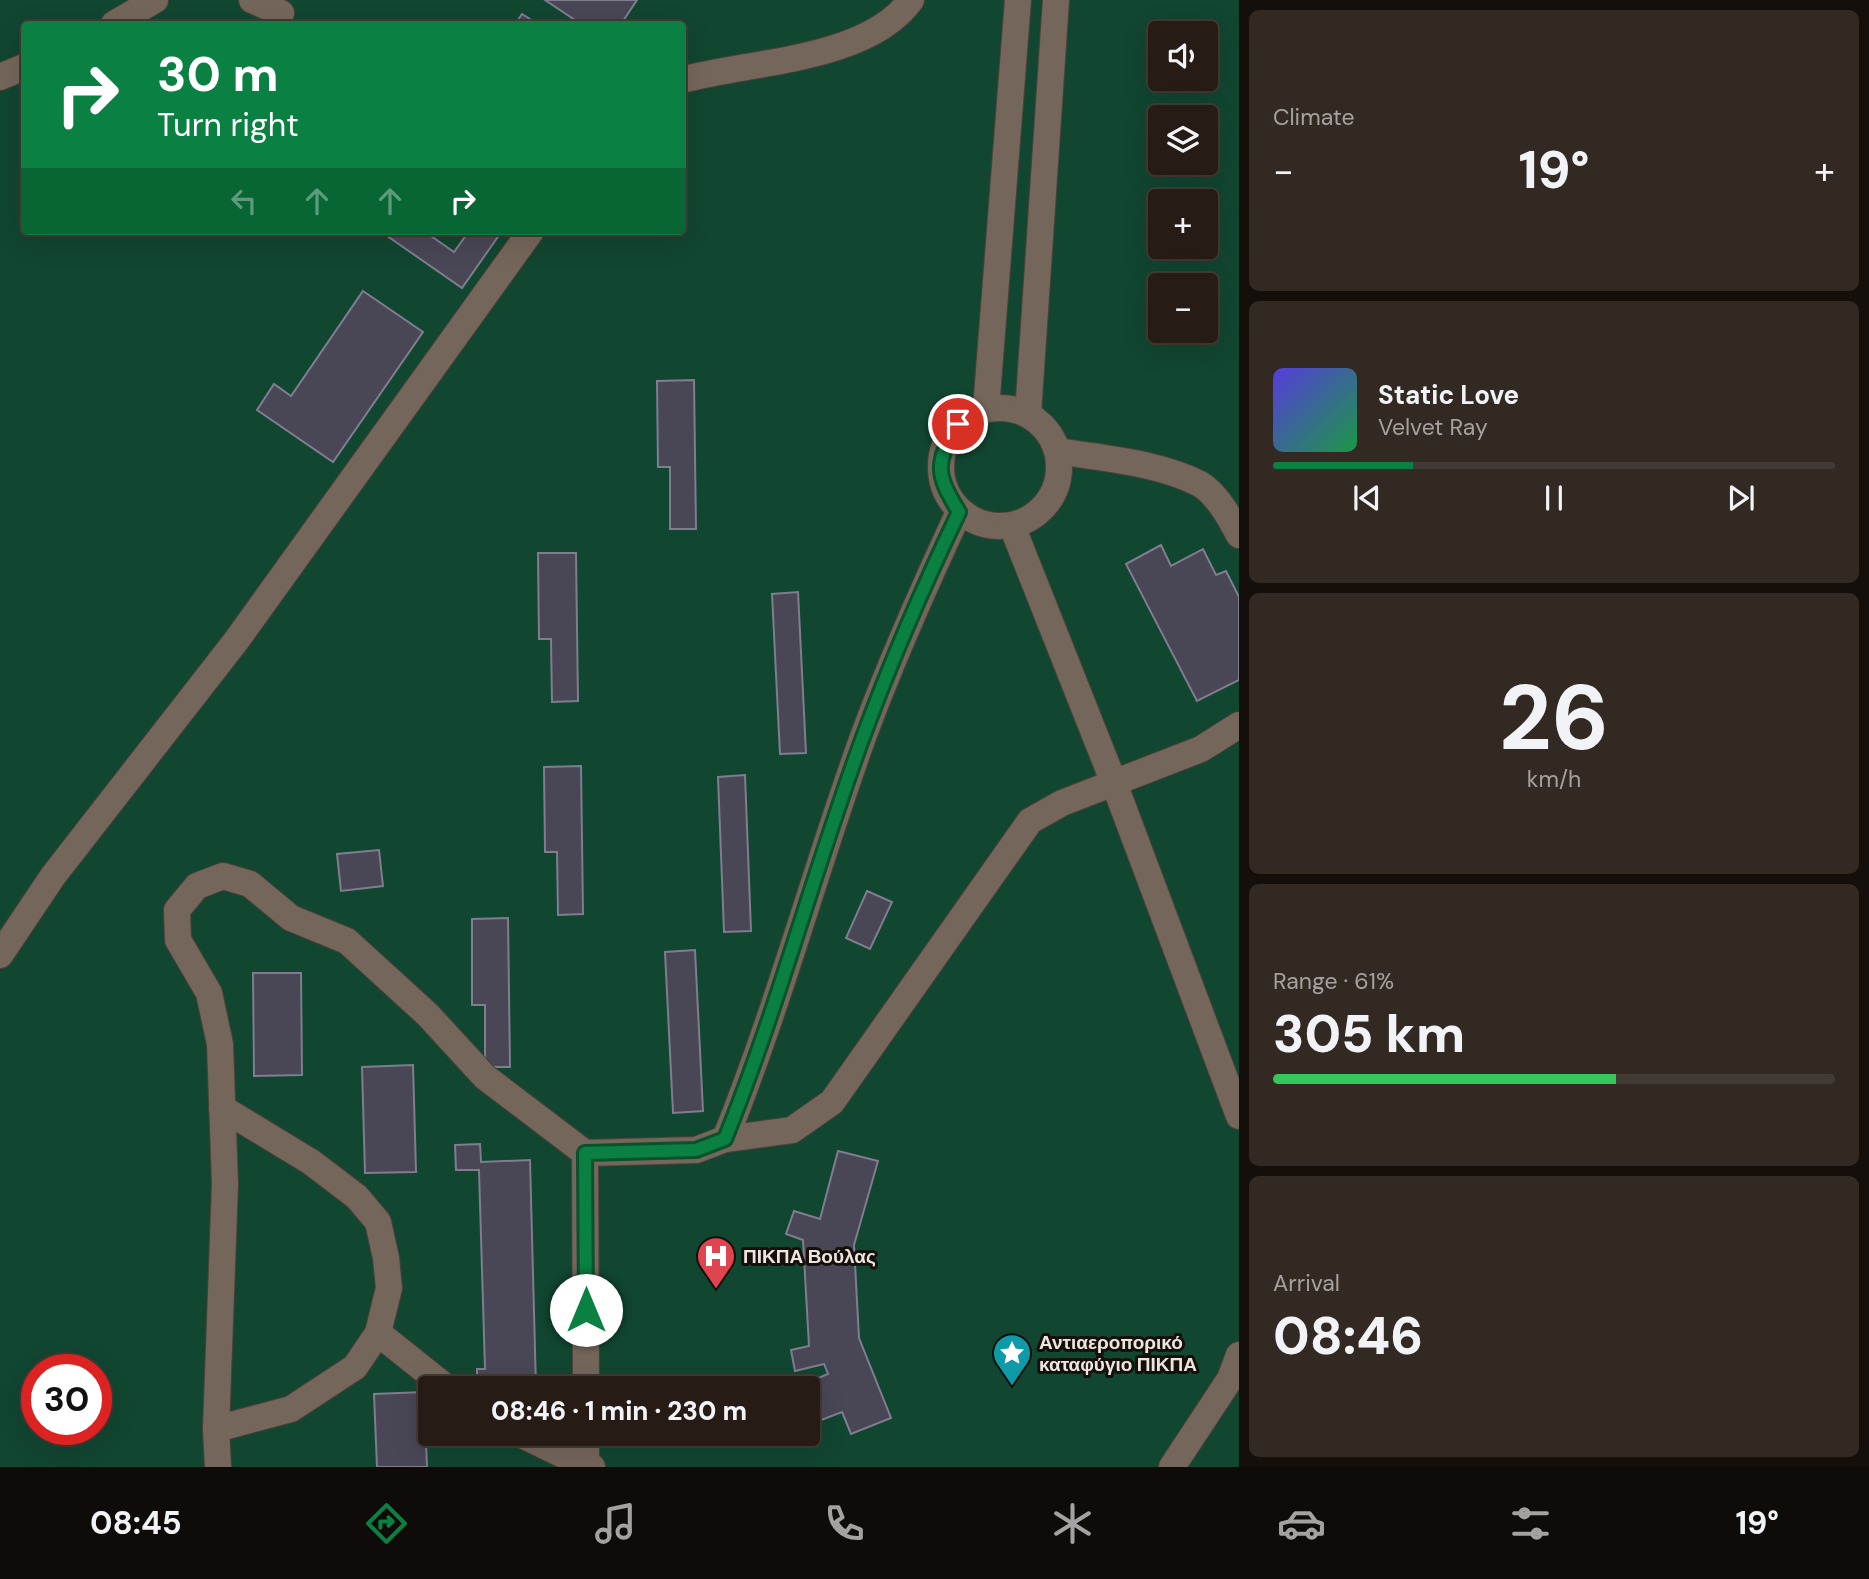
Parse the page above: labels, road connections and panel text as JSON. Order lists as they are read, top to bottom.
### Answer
{
  "places": {
    "hospital": ["ΠΙΚΠΑ Βούλας"],
    "place": ["Αντιαεροπορικό καταφύγιο ΠΙΚΠΑ"]
  },
  "page": {
    "tile": [
      "Climate",
      ["26", "km/h"],
      ["Range · 61%", "305 km"],
      ["Arrival", "08:46"]
    ],
    "map_buttons": ["+", "−"],
    "turn": ["30 m", "Turn right"],
    "heat": ["−", "19°", "+"],
    "song": ["Static Love", "Velvet Ray"],
    "limit": "30",
    "trip": "08:46 · 1 min · 230 m",
    "tabs": ["08:45", "19°"]
  }
}
